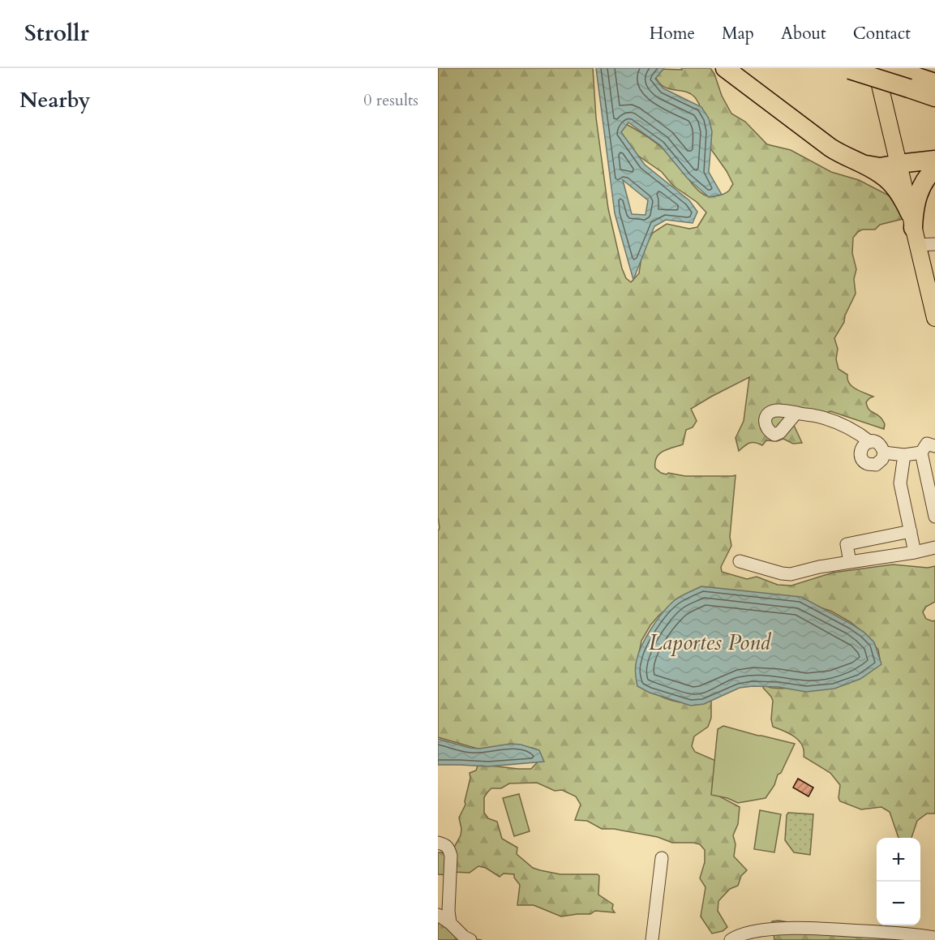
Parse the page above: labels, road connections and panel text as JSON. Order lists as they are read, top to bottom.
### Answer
{
  "water": ["Laportes Pond"],
  "page": {
    "header": "Strollr",
    "nav": [
      "Home",
      "Map",
      "About",
      "Contact"
    ],
    "heading": ["Nearby", "0 results"],
    "map_buttons": ["+", "−"]
  }
}
